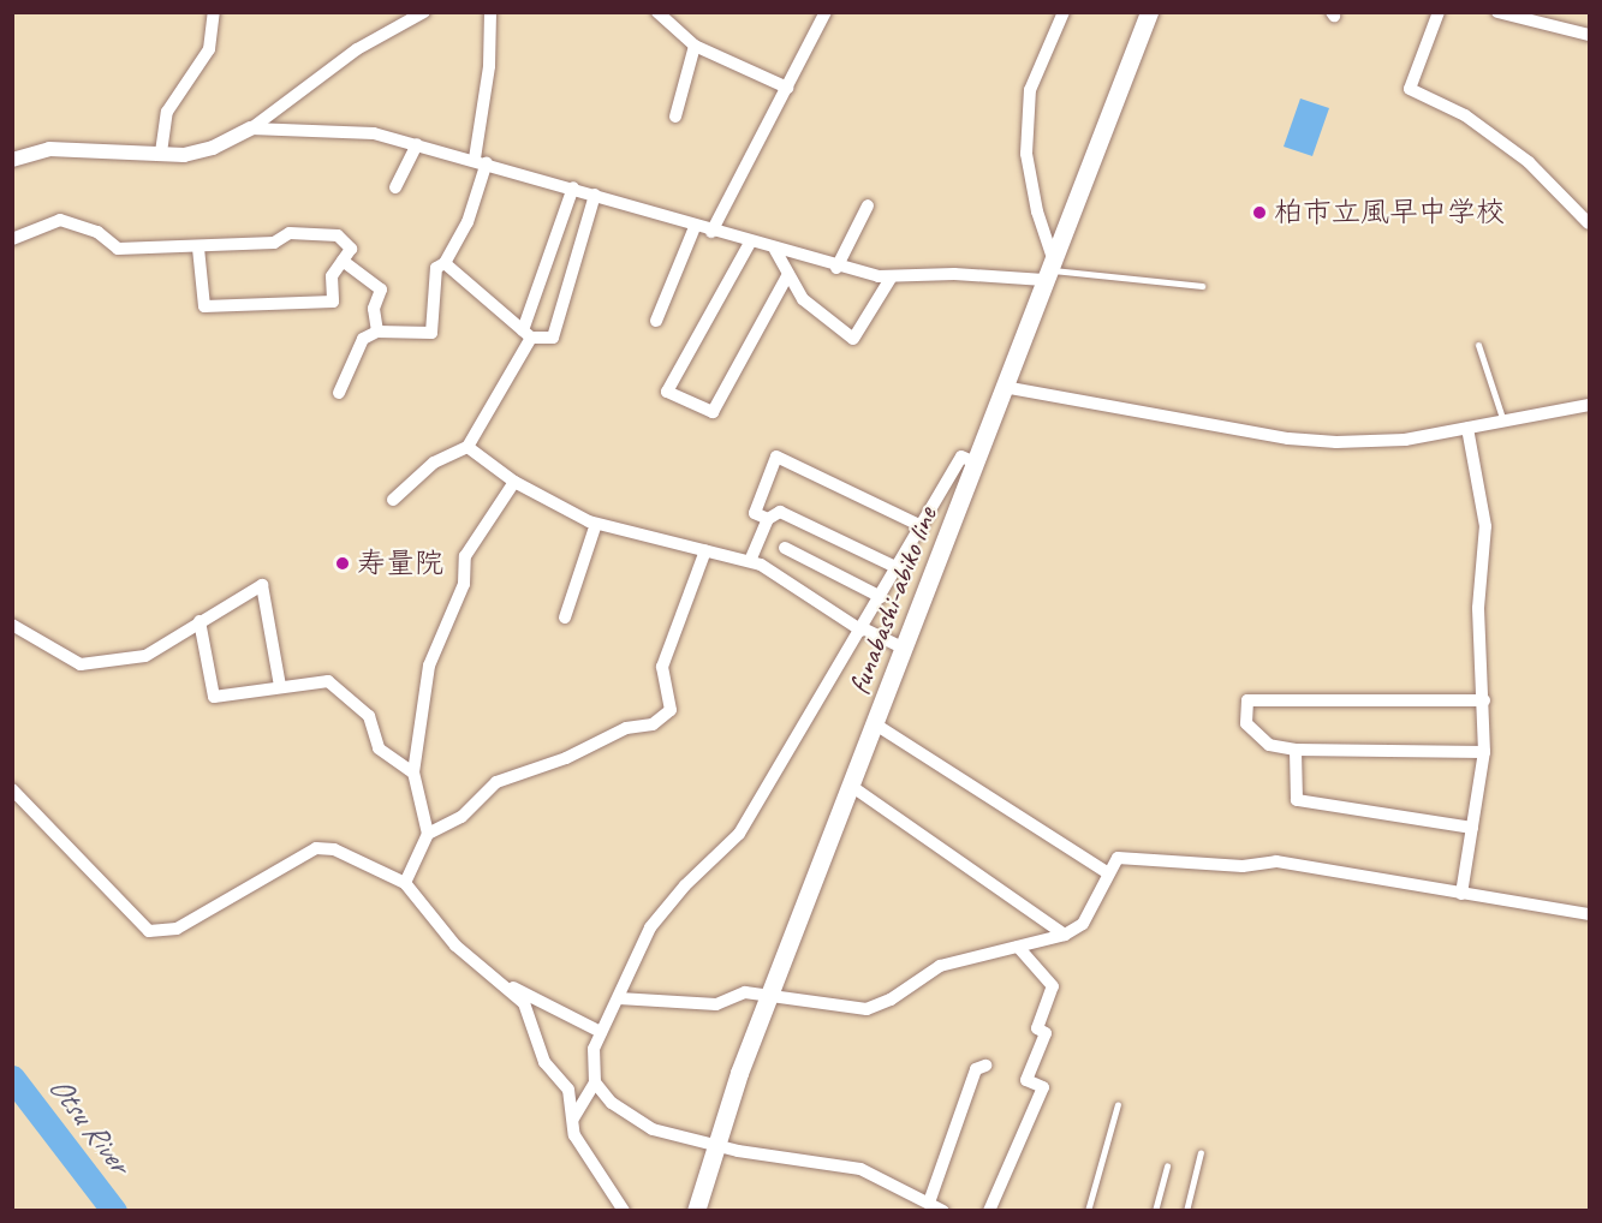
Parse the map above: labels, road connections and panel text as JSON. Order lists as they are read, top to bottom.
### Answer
{
  "streets": {
    "main road": ["funabashi-abiko line"]
  },
  "water": ["Otsu River"],
  "places": ["柏市立風早中学校", "寿量院"]
}
